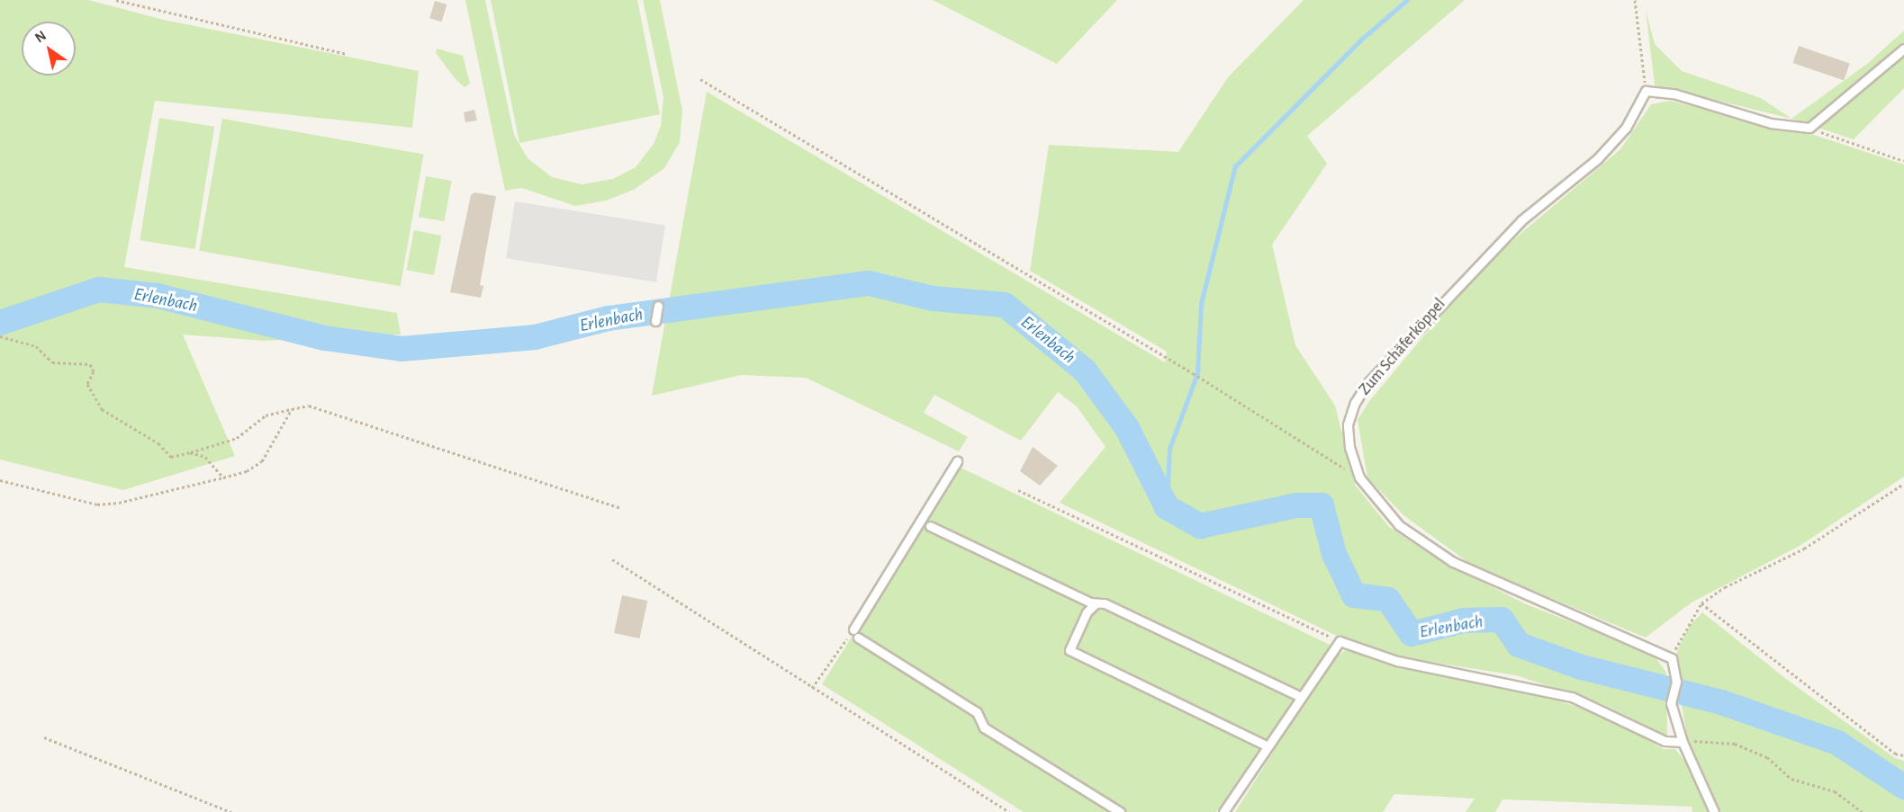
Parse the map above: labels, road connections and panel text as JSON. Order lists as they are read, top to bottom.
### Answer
{
  "streets": {
    "lane": ["Zum Schäferköppel"]
  },
  "water": ["Erlenbach"],
  "north": "top left"
}
